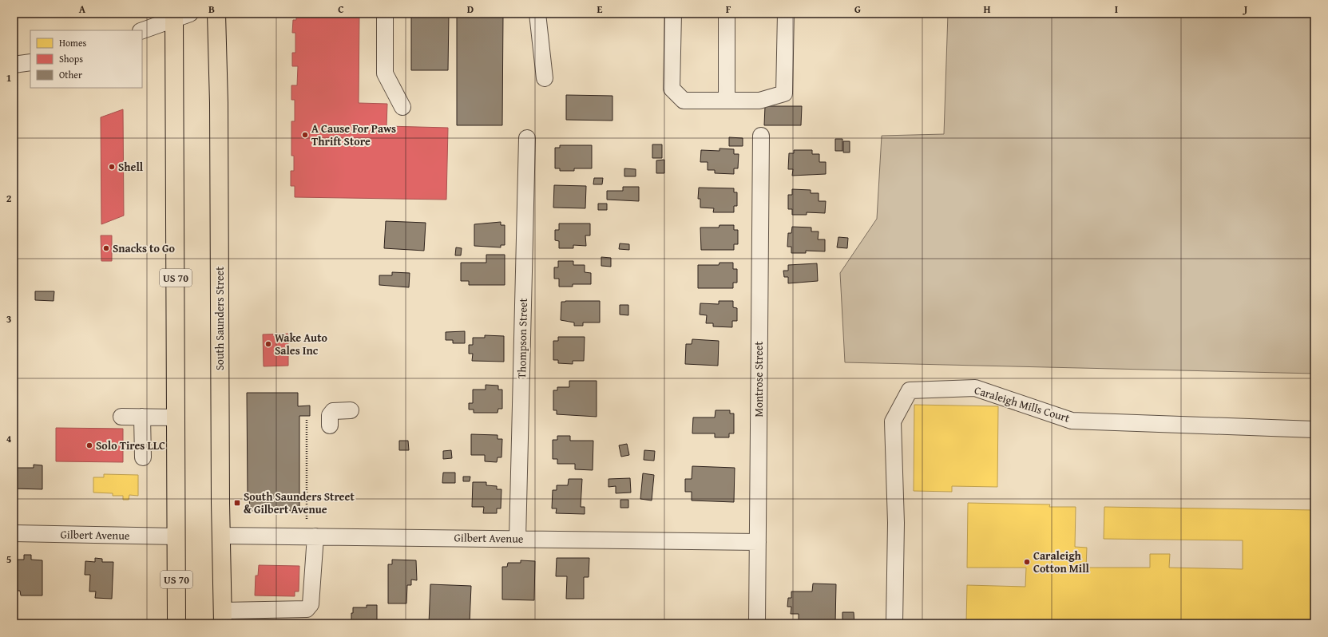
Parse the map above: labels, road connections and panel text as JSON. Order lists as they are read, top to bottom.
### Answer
{
  "streets": {
    "main road": ["US 70", "South Saunders Street"],
    "street": [
      "Thompson Street",
      "Montrose Street",
      "Caraleigh Mills Court",
      "Gilbert Avenue"
    ]
  },
  "crossings": [
    ["US 70", "Gilbert Avenue"],
    ["South Saunders Street", "Gilbert Avenue"],
    ["Thompson Street", "Gilbert Avenue"],
    ["Montrose Street", "Gilbert Avenue"]
  ],
  "places": {
    "other": [
      "A Cause For Paws Thrift Store",
      "Shell",
      "Snacks to Go",
      "Wake Auto Sales Inc",
      "Solo Tires LLC",
      "Caraleigh Cotton Mill"
    ],
    "transit": ["South Saunders Street & Gilbert Avenue"]
  },
  "legend": ["Homes", "Shops", "Other"],
  "grid": {
    "columns": [
      "A",
      "B",
      "C",
      "D",
      "E",
      "F",
      "G",
      "H",
      "I",
      "J"
    ],
    "rows": [
      "1",
      "2",
      "3",
      "4",
      "5"
    ]
  }
}
